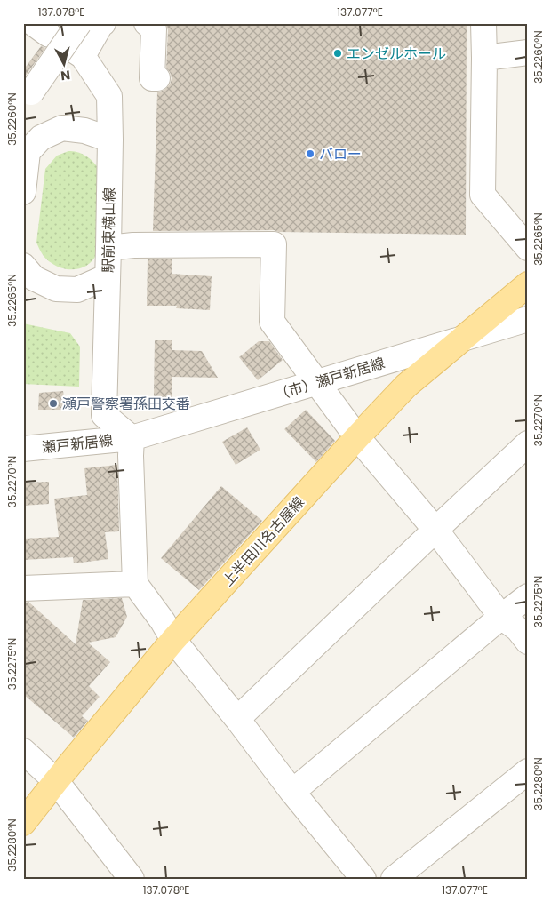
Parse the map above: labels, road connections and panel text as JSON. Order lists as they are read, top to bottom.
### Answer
{
  "streets": {
    "main road": ["上半田川名古屋線"],
    "street": ["駅前東横山線", "（市）瀬戸新居線", "瀬戸新居線"]
  },
  "crossings": [
    ["駅前東横山線", "（市）瀬戸新居線"],
    ["駅前東横山線", "瀬戸新居線"],
    ["（市）瀬戸新居線", "瀬戸新居線"],
    ["（市）瀬戸新居線", "上半田川名古屋線"]
  ],
  "places": ["エンゼルホール", "バロー", "瀬戸警察署孫田交番"],
  "north": "bottom",
  "coordinates": [
    "137.078°E",
    "137.077°E",
    "35.2260°N",
    "35.2265°N",
    "35.2270°N",
    "35.2275°N",
    "35.2280°N"
  ]
}
